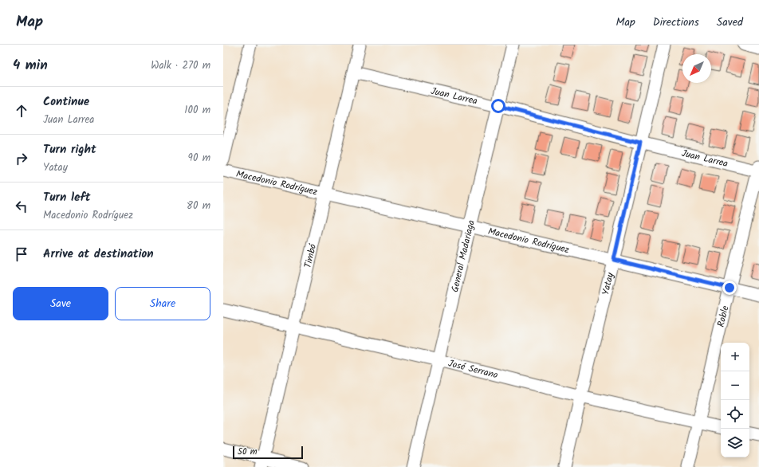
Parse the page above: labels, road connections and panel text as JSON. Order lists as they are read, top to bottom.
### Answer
{
  "streets": {
    "street": [
      "Juan Larrea",
      "Macedonio Rodríguez",
      "Timbó",
      "General Madariaga",
      "Yatay",
      "Roble",
      "José Serrano"
    ]
  },
  "crossings": [
    ["Juan Larrea", "Timbó"],
    ["Juan Larrea", "General Madariaga"],
    ["Juan Larrea", "Yatay"],
    ["Juan Larrea", "Roble"],
    ["Macedonio Rodríguez", "Timbó"],
    ["Macedonio Rodríguez", "General Madariaga"],
    ["Macedonio Rodríguez", "Yatay"],
    ["Macedonio Rodríguez", "Roble"],
    ["Timbó", "José Serrano"],
    ["General Madariaga", "José Serrano"],
    ["Yatay", "José Serrano"],
    ["Roble", "José Serrano"]
  ],
  "scale_bar": "50 m",
  "north": "bottom left",
  "page": {
    "header": "Map",
    "nav": ["Map", "Directions", "Saved"],
    "heading": ["4 min", "Walk · 270 m"],
    "list": [
      ["Continue", "Juan Larrea", "100 m"],
      ["Turn right", "Yatay", "90 m"],
      ["Turn left", "Macedonio Rodríguez", "80 m"],
      "Arrive at destination"
    ],
    "buttons": ["Save", "Share"],
    "map_buttons": ["+", "−"],
    "scale": "50 m"
  }
}
